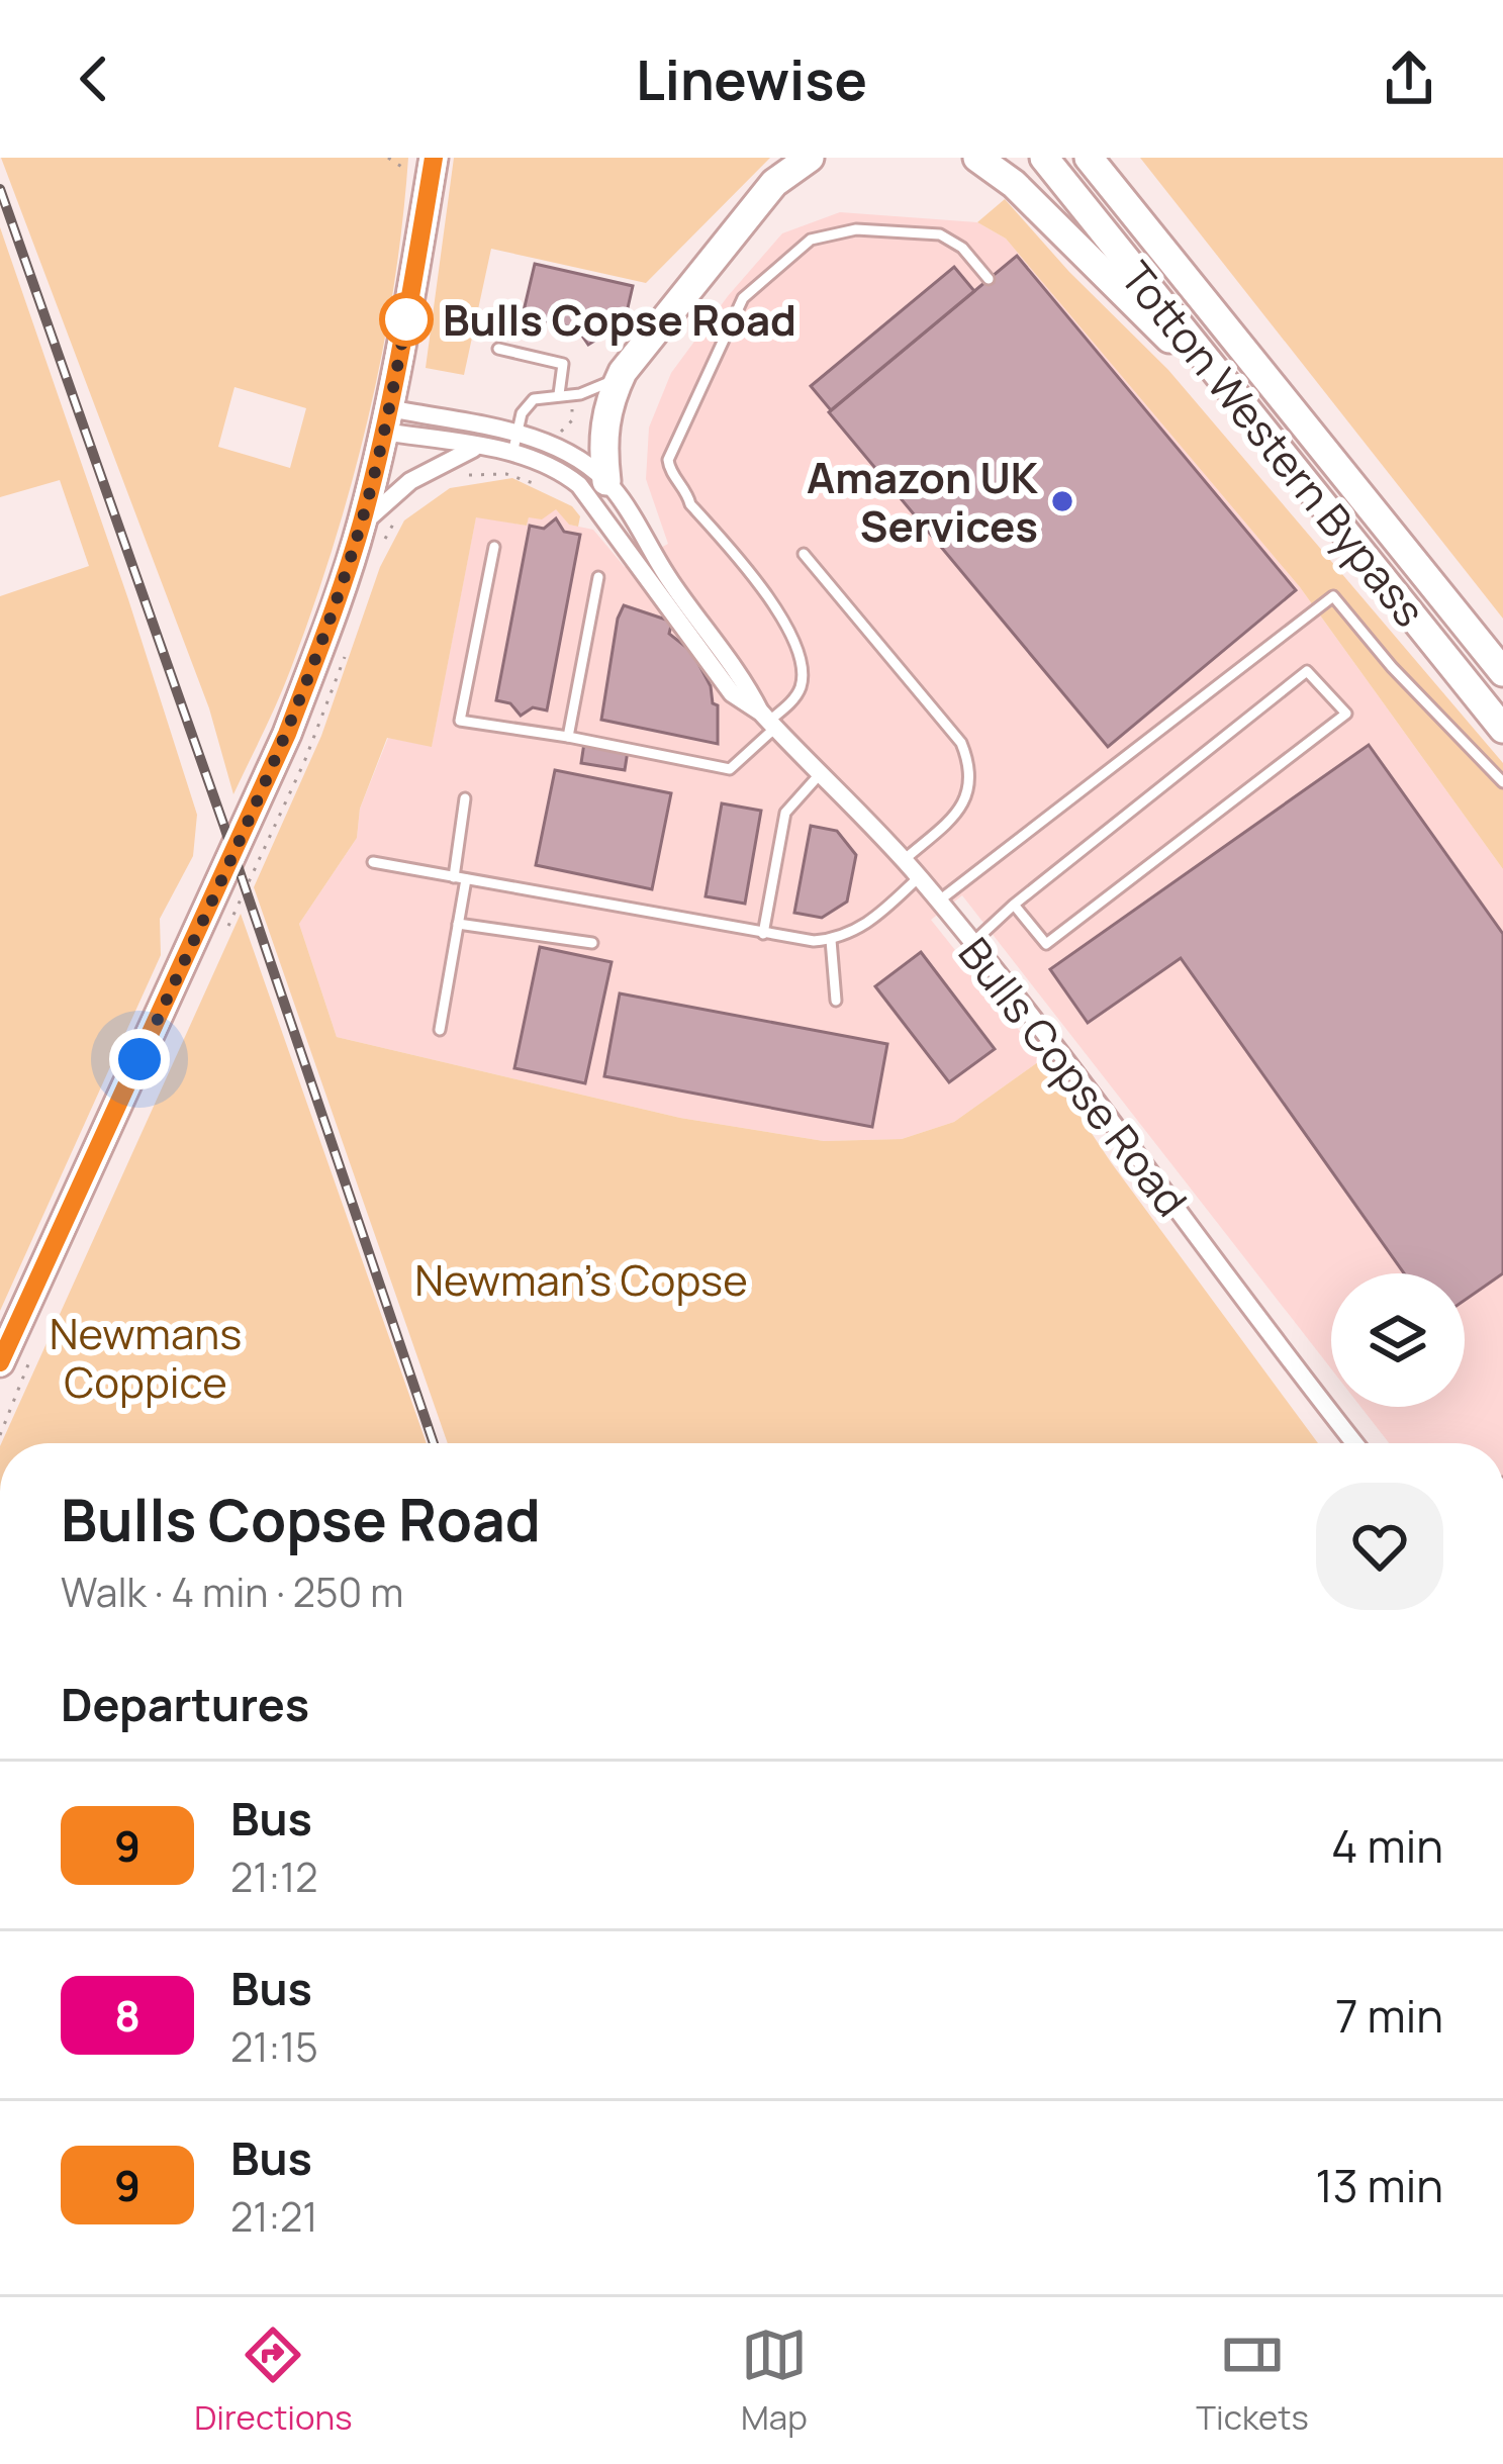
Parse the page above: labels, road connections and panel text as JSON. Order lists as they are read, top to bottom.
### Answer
{
  "streets": {
    "main road": ["Totton Western Bypass"],
    "street": ["Bulls Copse Road"]
  },
  "parks": ["Newman's Copse", "Newmans Coppice"],
  "places": ["Bulls Copse Road", "Amazon UK Services"],
  "lines": ["bus line 9"],
  "page": {
    "header": "Linewise",
    "heading": [
      ["Bulls Copse Road", "Walk · 4 min · 250 m"],
      "Departures"
    ],
    "list": [
      {
        "mark": "9",
        "name": "Bus",
        "note": "21:12",
        "value": "4 min"
      },
      {
        "mark": "8",
        "name": "Bus",
        "note": "21:15",
        "value": "7 min"
      },
      {
        "mark": "9",
        "name": "Bus",
        "note": "21:21",
        "value": "13 min"
      }
    ],
    "tabs": ["Directions", "Map", "Tickets"]
  }
}
